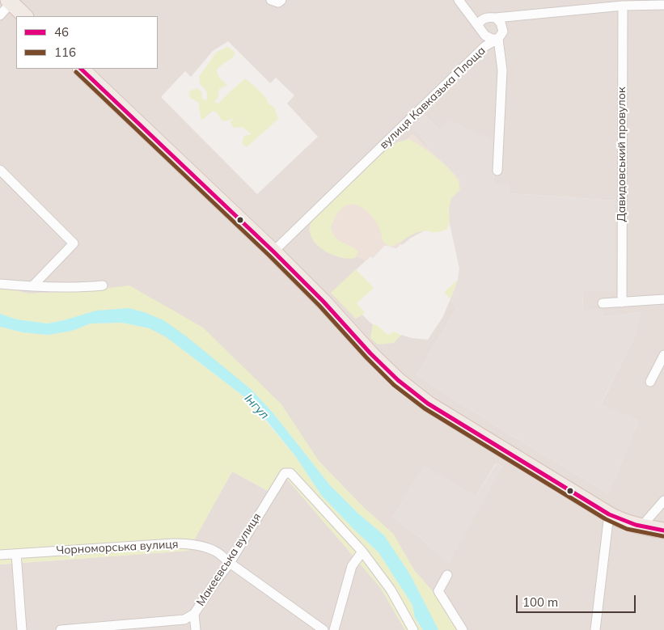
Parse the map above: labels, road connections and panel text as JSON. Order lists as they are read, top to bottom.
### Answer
{
  "streets": {
    "street": [
      "вулиця Кавказька Площа",
      "Давидовський провулок",
      "Чорноморська вулиця",
      "Макеєвська вулиця"
    ]
  },
  "crossings": [
    ["Чорноморська вулиця", "Макеєвська вулиця"]
  ],
  "water": ["Інгул"],
  "lines": ["transit line 46", "transit line 116"],
  "legend": ["46", "116"],
  "scale_bar": "100 m"
}
